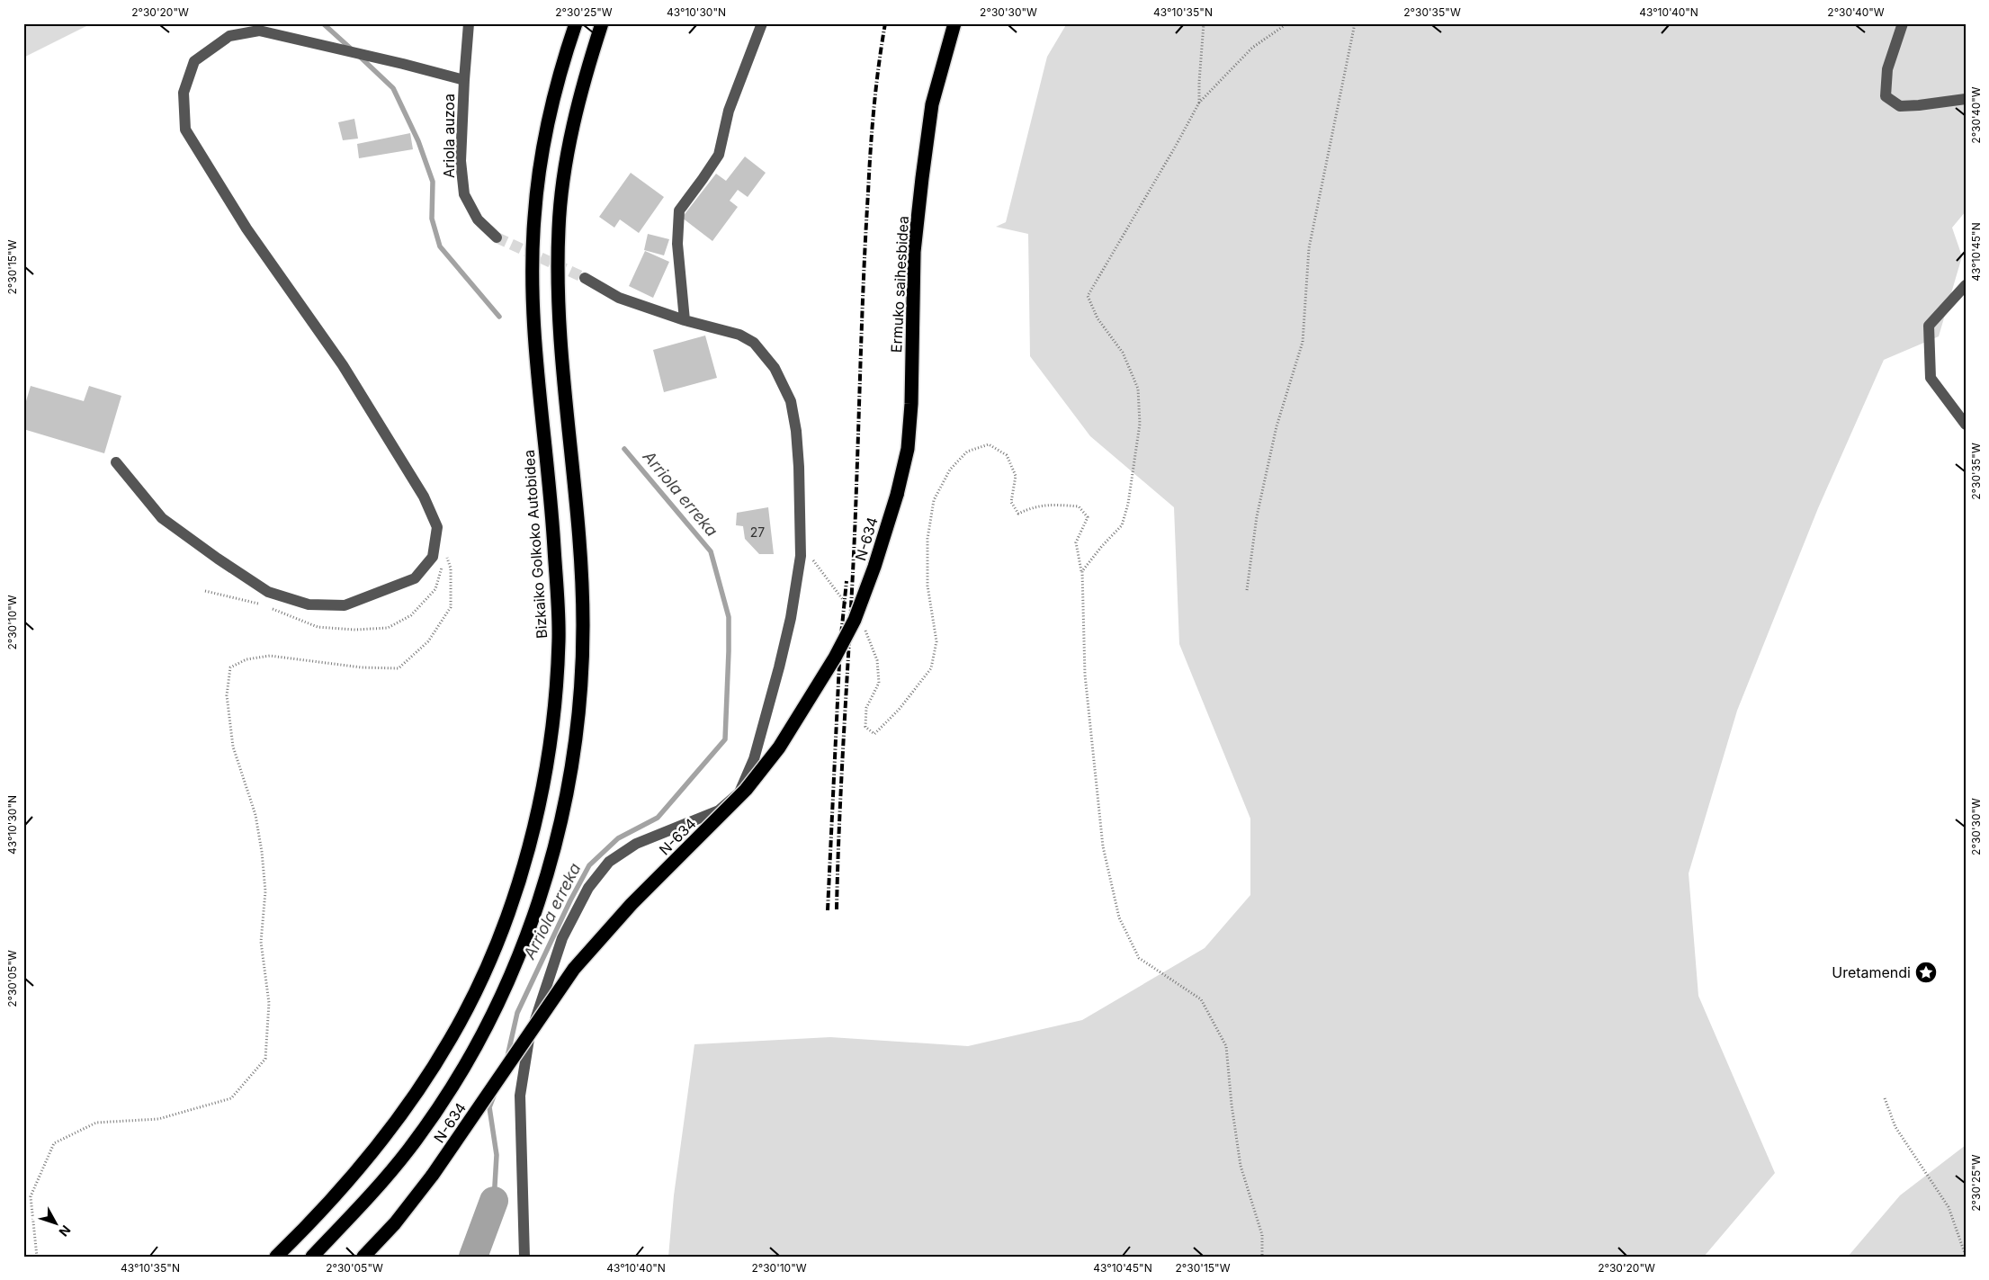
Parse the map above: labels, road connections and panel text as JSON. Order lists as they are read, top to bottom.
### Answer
{
  "streets": {
    "highway": ["Ermuko saihesbidea", "N-634", "Bizkaiko Golkoko Autobidea"],
    "street": ["Ariola auzoa"]
  },
  "crossings": [
    ["Ermuko saihesbidea", "N-634"]
  ],
  "water": ["Arriola erreka"],
  "places": {
    "place": ["Uretamendi"]
  },
  "house_numbers": ["27"],
  "north": "bottom right",
  "coordinates": [
    "2°30'20\"W",
    "2°30'25\"W",
    "43°10'30\"N",
    "2°30'30\"W",
    "43°10'35\"N",
    "2°30'35\"W",
    "43°10'40\"N",
    "2°30'40\"W",
    "43°10'45\"N",
    "2°30'15\"W",
    "2°30'10\"W",
    "2°30'05\"W"
  ]
}
